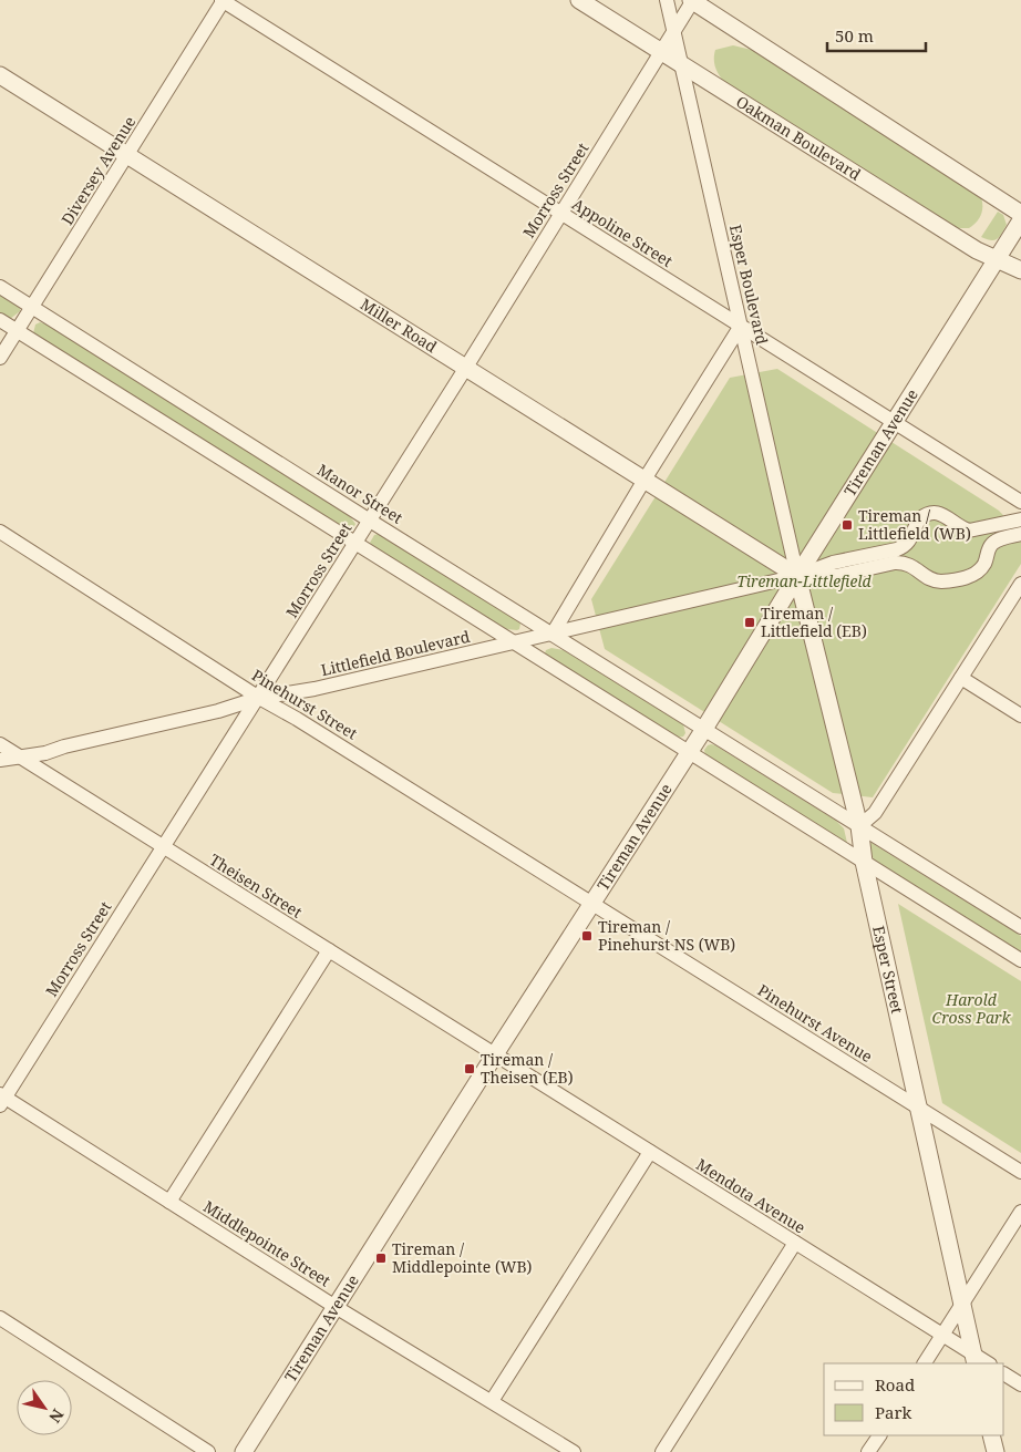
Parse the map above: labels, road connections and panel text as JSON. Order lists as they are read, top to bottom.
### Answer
{
  "streets": {
    "street": [
      "Oakman Boulevard",
      "Diversey Avenue",
      "Morross Street",
      "Appoline Street",
      "Esper Boulevard",
      "Miller Road",
      "Tireman Avenue",
      "Manor Street",
      "Littlefield Boulevard",
      "Pinehurst Street",
      "Theisen Street",
      "Esper Street",
      "Pinehurst Avenue",
      "Mendota Avenue",
      "Middlepointe Street"
    ]
  },
  "crossings": [
    ["Oakman Boulevard", "Morross Street"],
    ["Oakman Boulevard", "Esper Boulevard"],
    ["Oakman Boulevard", "Tireman Avenue"],
    ["Diversey Avenue", "Appoline Street"],
    ["Diversey Avenue", "Miller Road"],
    ["Diversey Avenue", "Manor Street"],
    ["Morross Street", "Appoline Street"],
    ["Morross Street", "Esper Boulevard"],
    ["Morross Street", "Miller Road"],
    ["Morross Street", "Manor Street"],
    ["Morross Street", "Littlefield Boulevard"],
    ["Morross Street", "Pinehurst Street"],
    ["Morross Street", "Theisen Street"],
    ["Morross Street", "Middlepointe Street"],
    ["Appoline Street", "Esper Boulevard"],
    ["Appoline Street", "Tireman Avenue"],
    ["Esper Boulevard", "Miller Road"],
    ["Esper Boulevard", "Tireman Avenue"],
    ["Esper Boulevard", "Littlefield Boulevard"],
    ["Esper Boulevard", "Esper Street"],
    ["Miller Road", "Tireman Avenue"],
    ["Miller Road", "Littlefield Boulevard"],
    ["Miller Road", "Esper Street"],
    ["Tireman Avenue", "Manor Street"],
    ["Tireman Avenue", "Littlefield Boulevard"],
    ["Tireman Avenue", "Pinehurst Street"],
    ["Tireman Avenue", "Theisen Street"],
    ["Tireman Avenue", "Esper Street"],
    ["Tireman Avenue", "Pinehurst Avenue"],
    ["Tireman Avenue", "Mendota Avenue"],
    ["Tireman Avenue", "Middlepointe Street"],
    ["Manor Street", "Littlefield Boulevard"],
    ["Manor Street", "Esper Street"],
    ["Littlefield Boulevard", "Pinehurst Street"],
    ["Littlefield Boulevard", "Theisen Street"],
    ["Littlefield Boulevard", "Esper Street"],
    ["Pinehurst Street", "Pinehurst Avenue"],
    ["Theisen Street", "Mendota Avenue"],
    ["Esper Street", "Pinehurst Avenue"],
    ["Esper Street", "Mendota Avenue"]
  ],
  "parks": ["Tireman-Littlefield", "Harold Cross Park"],
  "places": {
    "transit": [
      "Tireman / Littlefield (WB)",
      "Tireman / Littlefield (EB)",
      "Tireman / Pinehurst NS (WB)",
      "Tireman / Theisen (EB)",
      "Tireman / Middlepointe (WB)"
    ]
  },
  "legend": ["Road", "Park"],
  "scale_bar": "50 m",
  "north": "bottom right"
}
